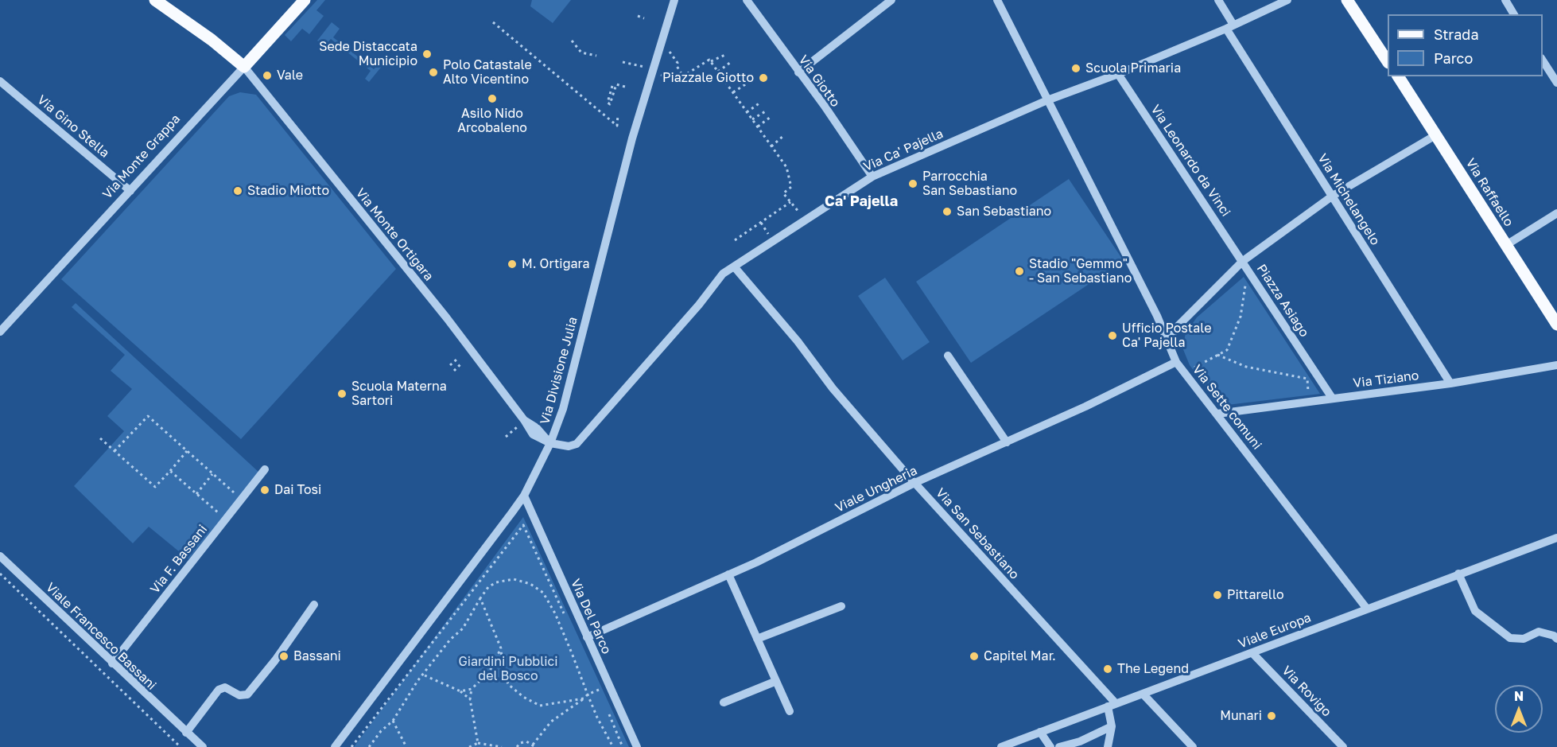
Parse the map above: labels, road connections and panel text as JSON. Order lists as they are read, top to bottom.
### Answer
{
  "streets": {
    "main road": ["Via Monte Grappa", "Via Raffaello"],
    "street": [
      "Via Giotto",
      "Via Gino Stella",
      "Via Ca' Pajella",
      "Via Leonardo da Vinci",
      "Via Michelangelo",
      "Via Monte Ortigara",
      "Piazza Asiago",
      "Via Divisione Julia",
      "Via Tiziano",
      "Via Sette comuni",
      "Viale Ungheria",
      "Via San Sebastiano",
      "Via F. Bassani",
      "Via Del Parco",
      "Viale Europa",
      "Viale Francesco Bassani",
      "Via Rovigo"
    ]
  },
  "crossings": [
    ["Via Giotto", "Via Ca' Pajella"],
    ["Via Gino Stella", "Via Monte Grappa"],
    ["Via Ca' Pajella", "Via Leonardo da Vinci"],
    ["Via Ca' Pajella", "Via Michelangelo"],
    ["Via Ca' Pajella", "Via Monte Ortigara"],
    ["Via Ca' Pajella", "Via Divisione Julia"],
    ["Via Ca' Pajella", "Via Sette comuni"],
    ["Via Ca' Pajella", "Via San Sebastiano"],
    ["Via Monte Grappa", "Via Monte Ortigara"],
    ["Via Leonardo da Vinci", "Piazza Asiago"],
    ["Via Michelangelo", "Via Tiziano"],
    ["Via Monte Ortigara", "Via Divisione Julia"],
    ["Piazza Asiago", "Via Tiziano"],
    ["Piazza Asiago", "Via Sette comuni"],
    ["Via Divisione Julia", "Via Del Parco"],
    ["Via Tiziano", "Via Sette comuni"],
    ["Via Sette comuni", "Viale Ungheria"],
    ["Via Sette comuni", "Viale Europa"],
    ["Viale Ungheria", "Via San Sebastiano"],
    ["Viale Ungheria", "Via Del Parco"],
    ["Via San Sebastiano", "Viale Europa"],
    ["Via F. Bassani", "Viale Francesco Bassani"],
    ["Viale Europa", "Via Rovigo"]
  ],
  "districts": ["Ca' Pajella"],
  "parks": ["Giardini Pubblici del Bosco"],
  "places": [
    "Sede Distaccata Municipio",
    "Scuola Primaria",
    "Polo Catastale Alto Vicentino",
    "Vale",
    "Piazzale Giotto",
    "Asilo Nido Arcobaleno",
    "Parrocchia San Sebastiano",
    "Stadio Miotto",
    "San Sebastiano",
    "M. Ortigara",
    "Stadio \"Gemmo\" - San Sebastiano",
    "Ufficio Postale Ca' Pajella",
    "Scuola Materna Sartori",
    "Dai Tosi",
    "Pittarello",
    "Bassani",
    "Capitel Mar.",
    "The Legend",
    "Munari"
  ],
  "legend": ["Strada", "Parco"],
  "north": "top"
}
